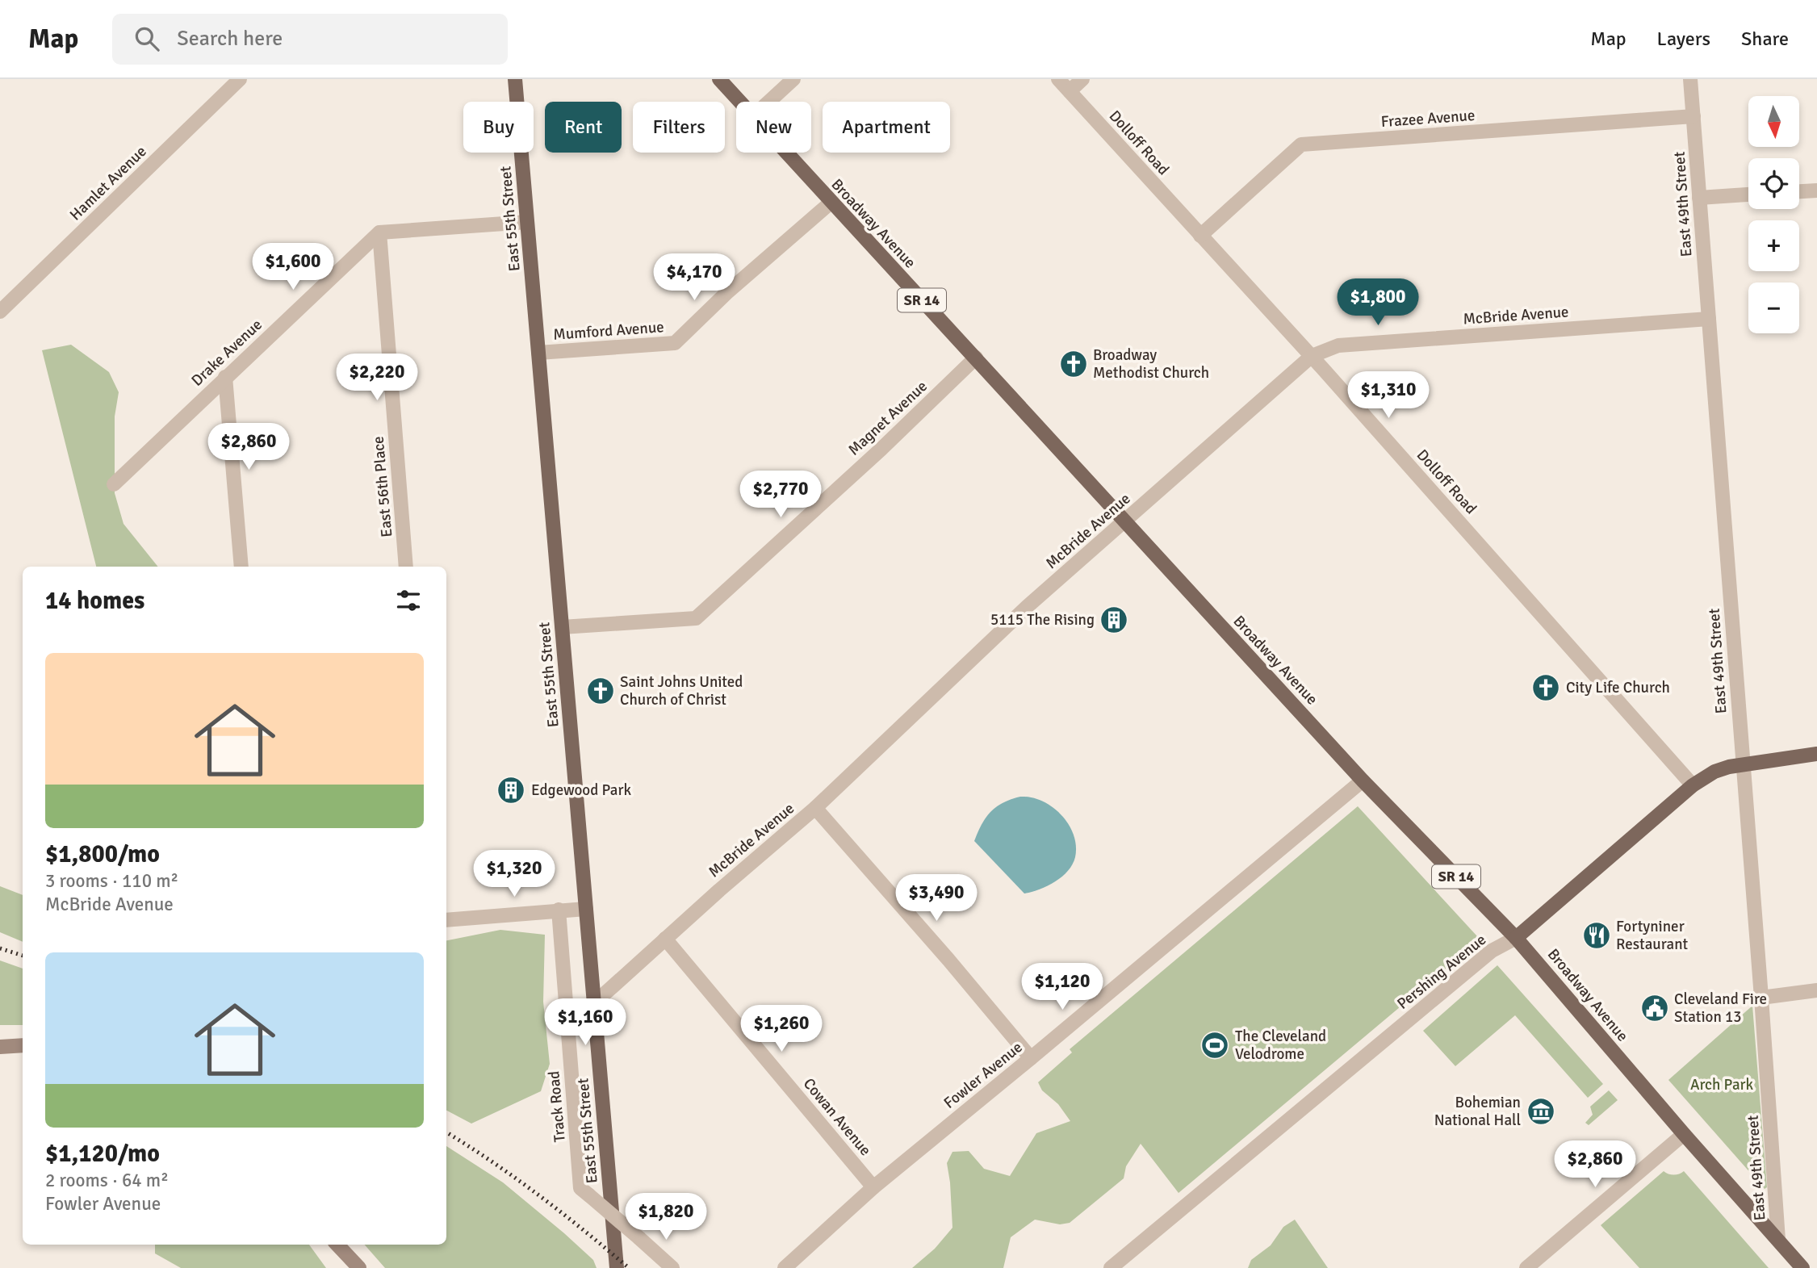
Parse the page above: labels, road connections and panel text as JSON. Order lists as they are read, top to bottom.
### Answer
{
  "streets": {
    "main road": [
      "East 55th Street",
      "Broadway Avenue",
      "SR 14",
      "Pershing Avenue"
    ],
    "street": [
      "Frazee Avenue",
      "Dolloff Road",
      "Hamlet Avenue",
      "East 49th Street",
      "McBride Avenue",
      "Mumford Avenue",
      "Drake Avenue",
      "Magnet Avenue",
      "East 56th Place",
      "Fowler Avenue",
      "Track Road",
      "Cowan Avenue"
    ]
  },
  "crossings": [
    ["Frazee Avenue", "Dolloff Road"],
    ["Frazee Avenue", "East 49th Street"],
    ["Dolloff Road", "McBride Avenue"],
    ["Dolloff Road", "Pershing Avenue"],
    ["East 49th Street", "Broadway Avenue"],
    ["East 49th Street", "McBride Avenue"],
    ["East 49th Street", "Pershing Avenue"],
    ["East 55th Street", "McBride Avenue"],
    ["East 55th Street", "Mumford Avenue"],
    ["East 55th Street", "Magnet Avenue"],
    ["Broadway Avenue", "McBride Avenue"],
    ["Broadway Avenue", "Mumford Avenue"],
    ["Broadway Avenue", "Magnet Avenue"],
    ["Broadway Avenue", "Pershing Avenue"],
    ["Broadway Avenue", "Fowler Avenue"],
    ["McBride Avenue", "Cowan Avenue"],
    ["Drake Avenue", "East 56th Place"],
    ["Fowler Avenue", "Cowan Avenue"]
  ],
  "parks": ["Arch Park"],
  "places": {
    "church": ["Broadway Methodist Church", "City Life Church", "Saint Johns United Church of Christ"],
    "building": ["5115 The Rising", "Edgewood Park"],
    "restaurant": ["Fortyniner Restaurant"],
    "public building": ["Cleveland Fire Station 13"],
    "sports": ["The Cleveland Velodrome"],
    "museum": ["Bohemian National Hall"]
  },
  "north": "bottom",
  "page": {
    "header": "Map",
    "search": "Search here",
    "nav": ["Map", "Layers", "Share"],
    "map_buttons": ["+", "−"],
    "chip": [
      "Buy",
      "Rent",
      "Filters",
      "New",
      "Apartment"
    ],
    "price": [
      "$1,600",
      "$4,170",
      "$1,800",
      "$2,220",
      "$1,310",
      "$2,860",
      "$2,770",
      "$1,320",
      "$3,490",
      "$1,120",
      "$1,160",
      "$1,260",
      "$2,860",
      "$1,820"
    ],
    "heading": "14 homes",
    "list": [
      {
        "name": "$1,800/mo",
        "note": "3 rooms · 110 m² · McBride Avenue"
      },
      {
        "name": "$1,120/mo",
        "note": "2 rooms · 64 m² · Fowler Avenue"
      }
    ]
  }
}
